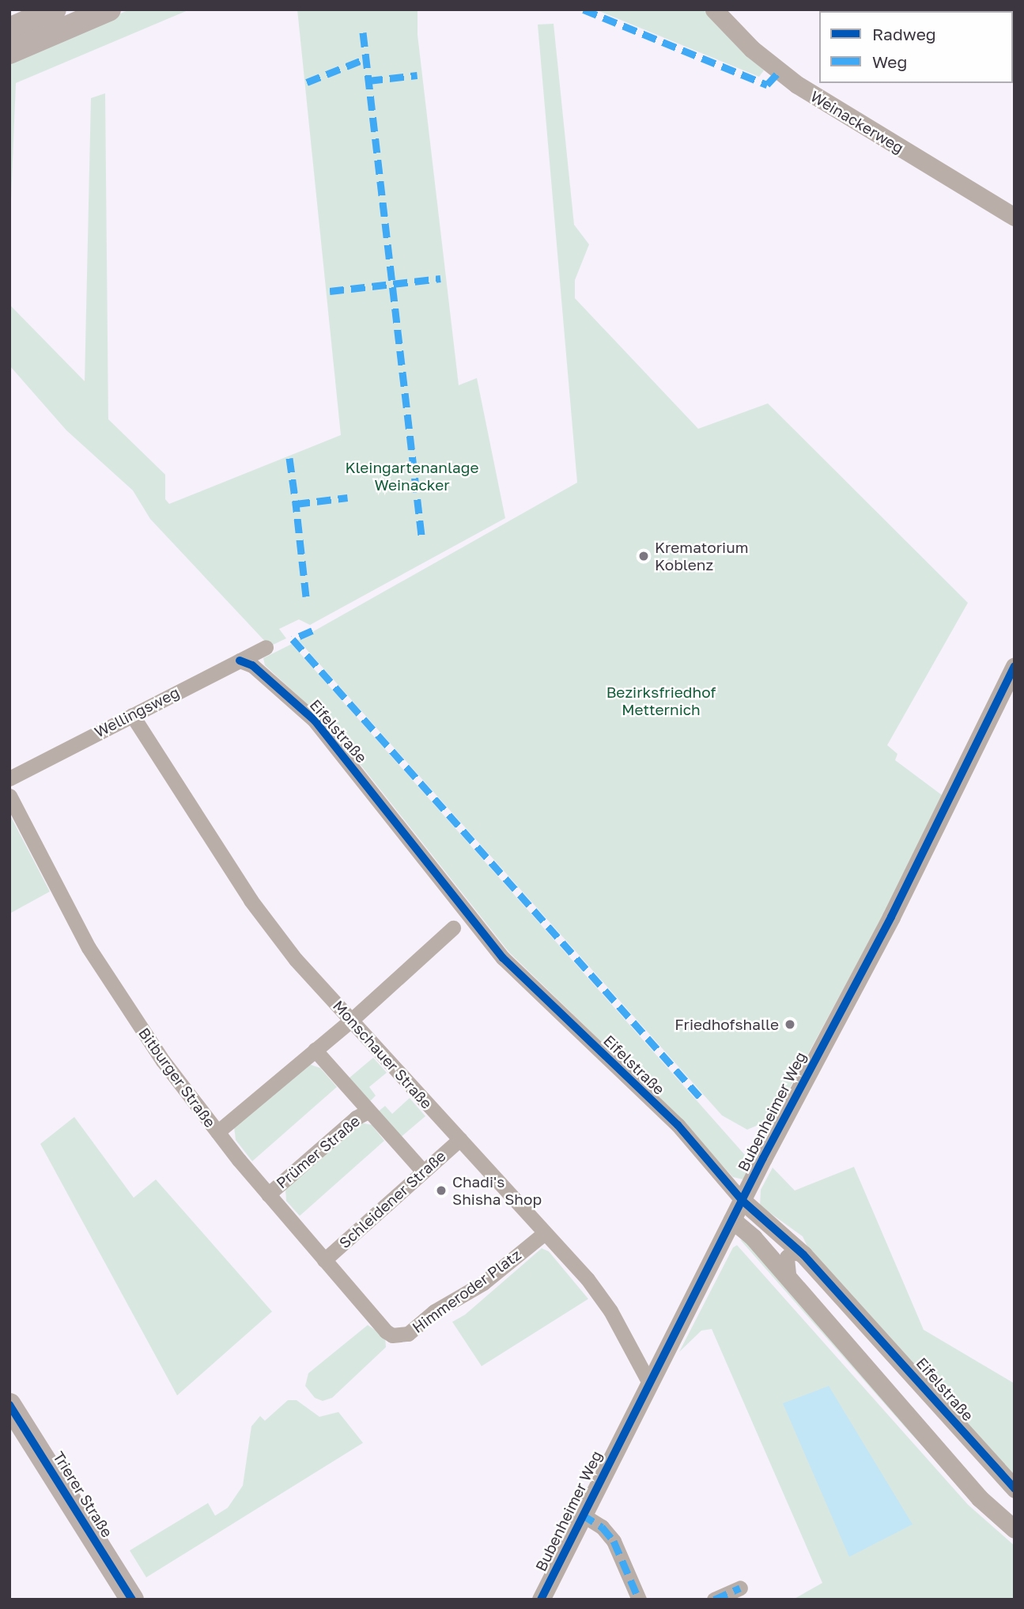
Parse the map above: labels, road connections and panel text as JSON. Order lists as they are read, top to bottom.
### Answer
{
  "streets": {
    "main road": ["Trierer Straße"],
    "street": [
      "Weinackerweg",
      "Wellingsweg",
      "Eifelstraße",
      "Monschauer Straße",
      "Bitburger Straße",
      "Bubenheimer Weg",
      "Prümer Straße",
      "Schleidener Straße",
      "Himmeroder Platz"
    ]
  },
  "crossings": [
    ["Wellingsweg", "Eifelstraße"],
    ["Wellingsweg", "Monschauer Straße"],
    ["Eifelstraße", "Bubenheimer Weg"],
    ["Monschauer Straße", "Bubenheimer Weg"],
    ["Monschauer Straße", "Schleidener Straße"],
    ["Monschauer Straße", "Himmeroder Platz"],
    ["Bitburger Straße", "Prümer Straße"],
    ["Bitburger Straße", "Schleidener Straße"],
    ["Bitburger Straße", "Himmeroder Platz"],
    ["Prümer Straße", "Schleidener Straße"]
  ],
  "parks": ["Kleingartenanlage Weinacker", "Bezirksfriedhof Metternich"],
  "places": ["Krematorium Koblenz", "Friedhofshalle", "Chadi's Shisha Shop"],
  "legend": ["Radweg", "Weg"]
}
